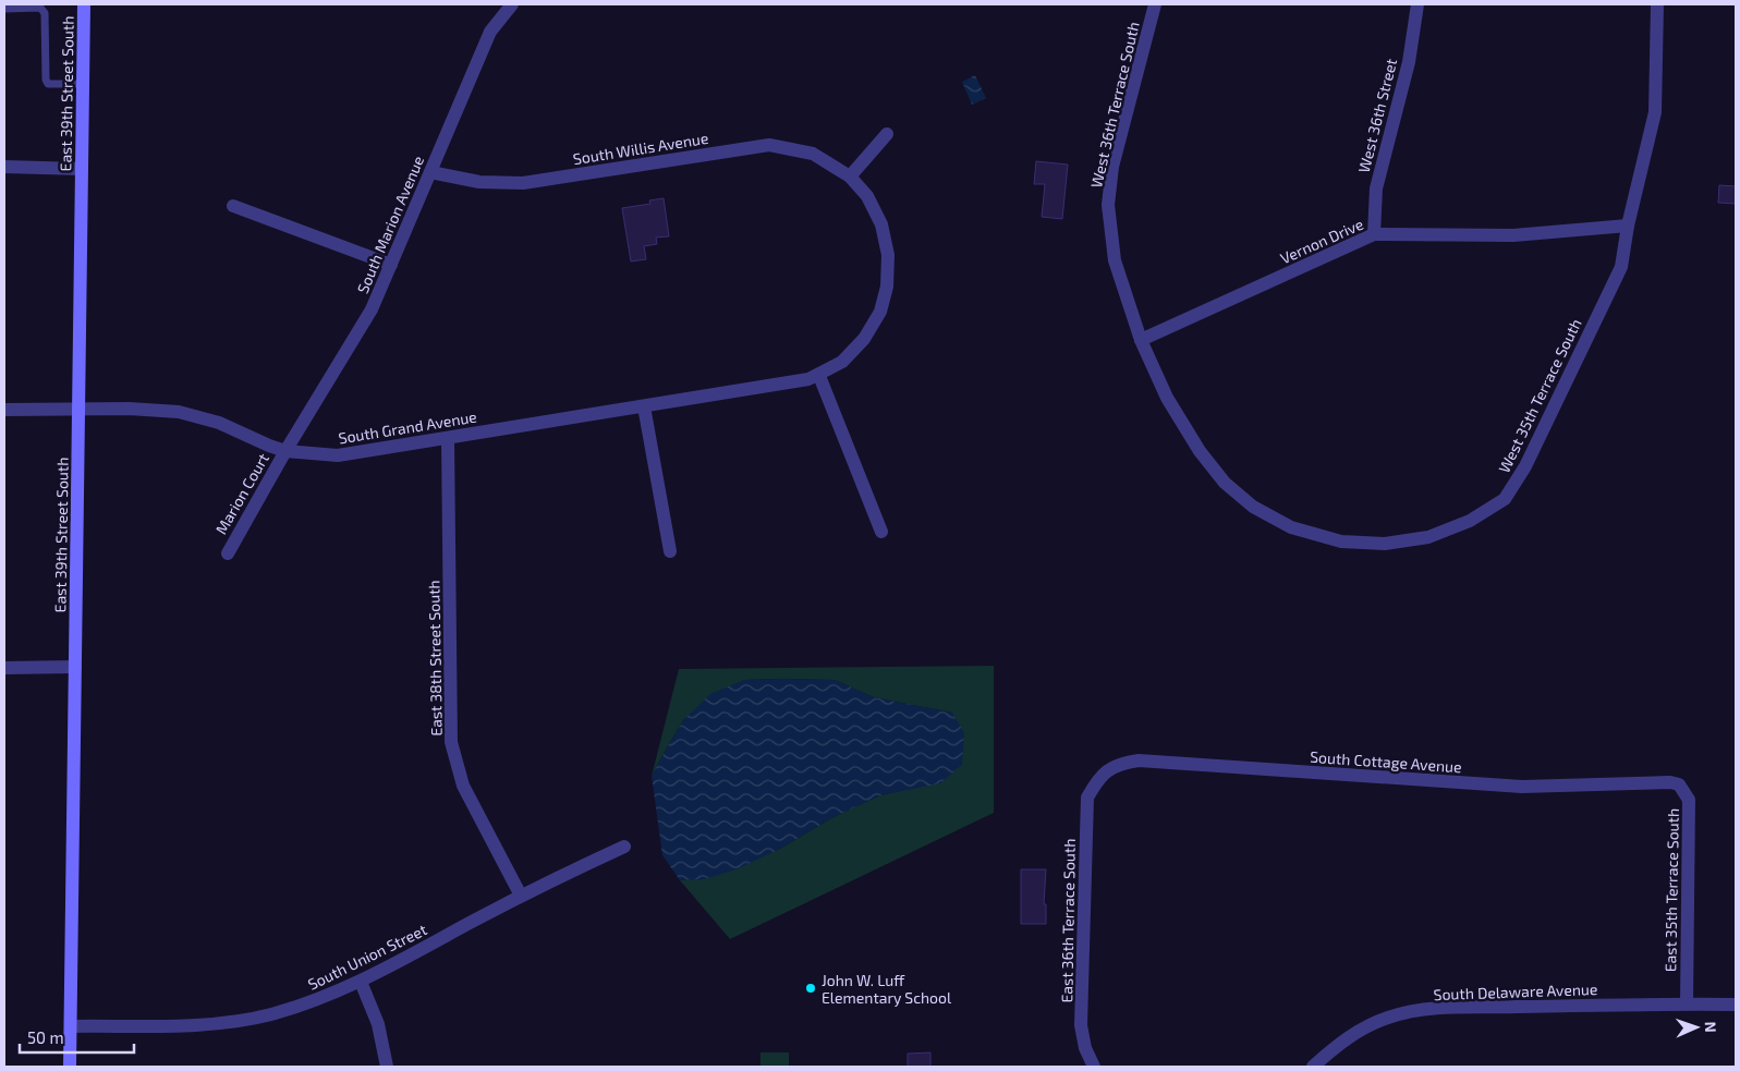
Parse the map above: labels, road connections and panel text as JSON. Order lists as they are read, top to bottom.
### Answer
{
  "streets": {
    "main road": ["East 39th Street South"],
    "street": [
      "West 36th Terrace South",
      "West 36th Street",
      "South Willis Avenue",
      "South Marion Avenue",
      "Vernon Drive",
      "West 35th Terrace South",
      "South Grand Avenue",
      "Marion Court",
      "East 38th Street South",
      "South Cottage Avenue",
      "East 35th Terrace South",
      "East 36th Terrace South",
      "South Union Street",
      "South Delaware Avenue"
    ]
  },
  "crossings": [
    ["East 39th Street South", "South Grand Avenue"],
    ["East 39th Street South", "South Union Street"],
    ["West 36th Terrace South", "Vernon Drive"],
    ["West 36th Terrace South", "West 35th Terrace South"],
    ["West 36th Street", "Vernon Drive"],
    ["South Willis Avenue", "South Marion Avenue"],
    ["South Willis Avenue", "South Grand Avenue"],
    ["South Marion Avenue", "South Grand Avenue"],
    ["South Marion Avenue", "Marion Court"],
    ["Vernon Drive", "West 35th Terrace South"],
    ["South Grand Avenue", "Marion Court"],
    ["South Grand Avenue", "East 38th Street South"],
    ["East 38th Street South", "South Union Street"],
    ["South Cottage Avenue", "East 35th Terrace South"],
    ["South Cottage Avenue", "East 36th Terrace South"],
    ["East 35th Terrace South", "South Delaware Avenue"]
  ],
  "places": ["John W. Luff Elementary School"],
  "scale_bar": "50 m",
  "north": "right"
}
